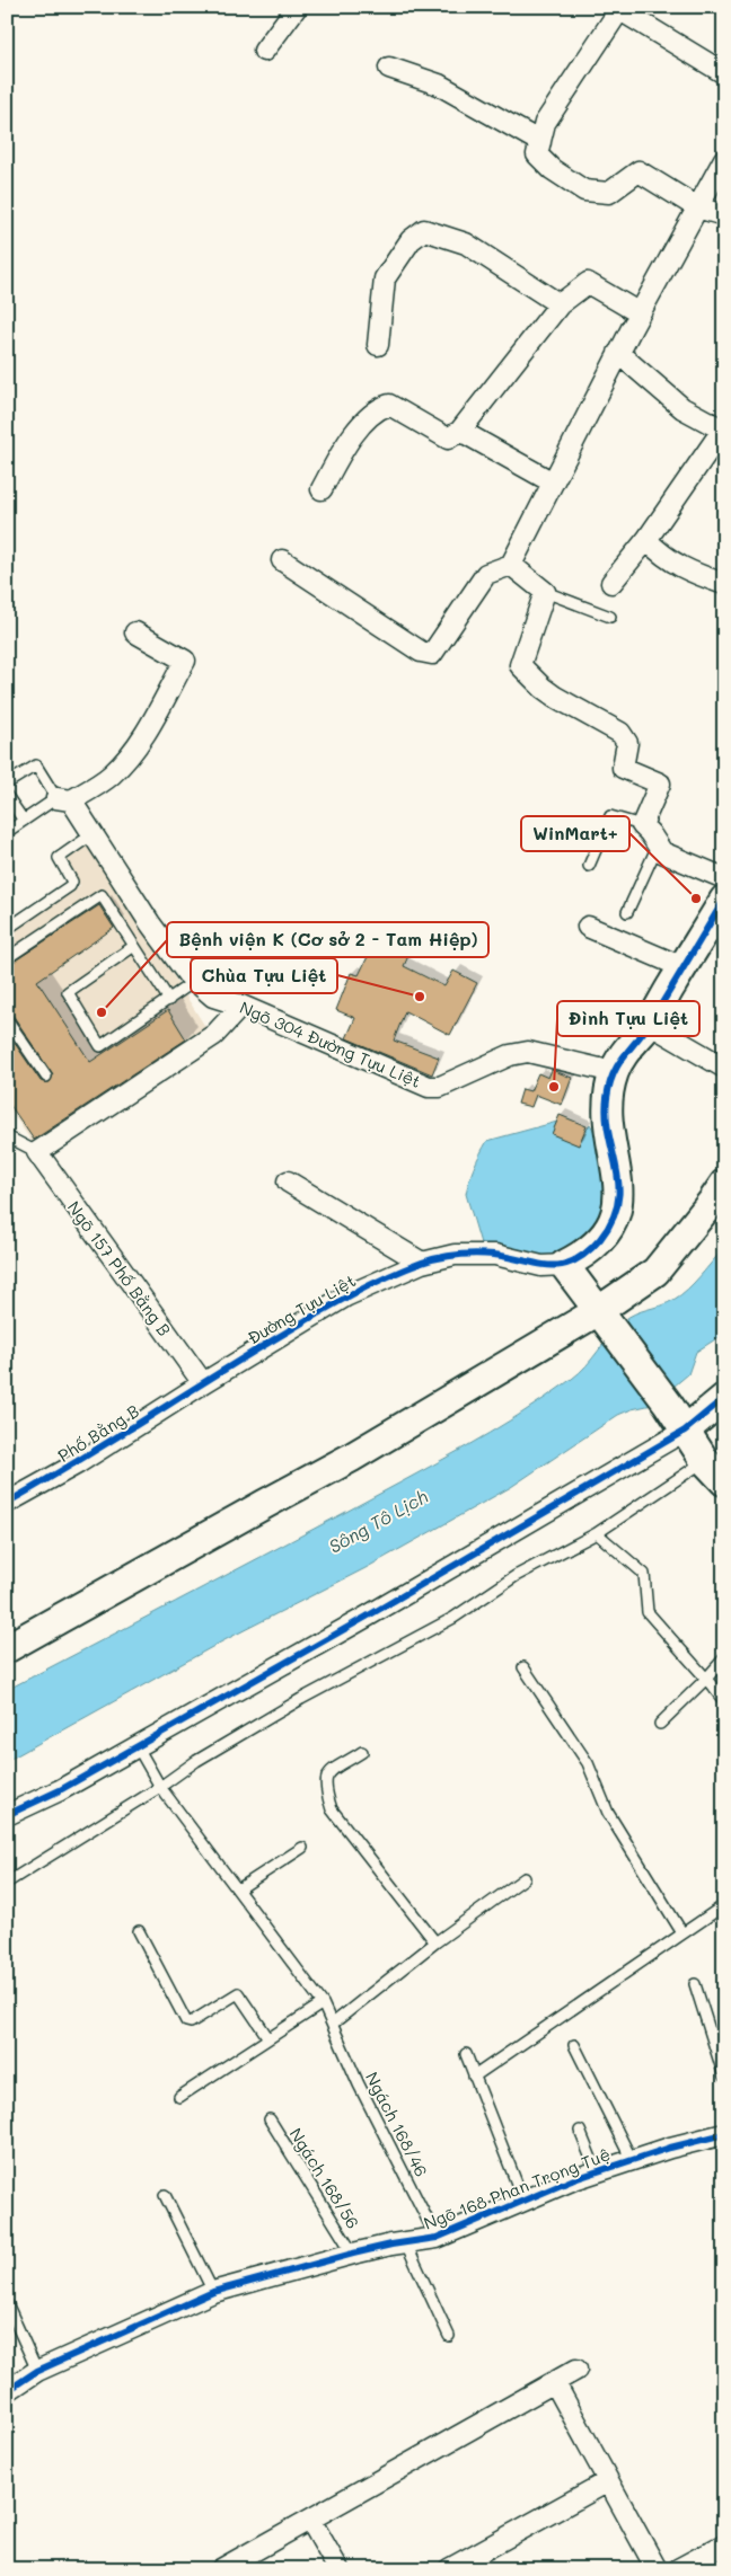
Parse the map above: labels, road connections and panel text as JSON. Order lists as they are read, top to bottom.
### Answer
{
  "streets": {
    "street": [
      "Ngõ 304 Đường Tựu Liệt",
      "Ngõ 157 Phố Bằng B",
      "Đường Tựu Liệt",
      "Phố Bằng B",
      "Ngõ 168 Phan Trọng Tuệ"
    ],
    "lane": ["Ngách 168/46", "Ngách 168/56"]
  },
  "crossings": [
    ["Ngõ 157 Phố Bằng B", "Đường Tựu Liệt"],
    ["Ngõ 157 Phố Bằng B", "Phố Bằng B"],
    ["Đường Tựu Liệt", "Phố Bằng B"],
    ["Ngách 168/46", "Ngõ 168 Phan Trọng Tuệ"],
    ["Ngách 168/56", "Ngõ 168 Phan Trọng Tuệ"]
  ],
  "water": ["Sông Tô Lịch"],
  "places": [
    "WinMart+",
    "Chùa Tựu Liệt",
    "Bệnh viện K (Cơ sở 2 - Tam Hiệp)",
    "Đình Tựu Liệt"
  ]
}
